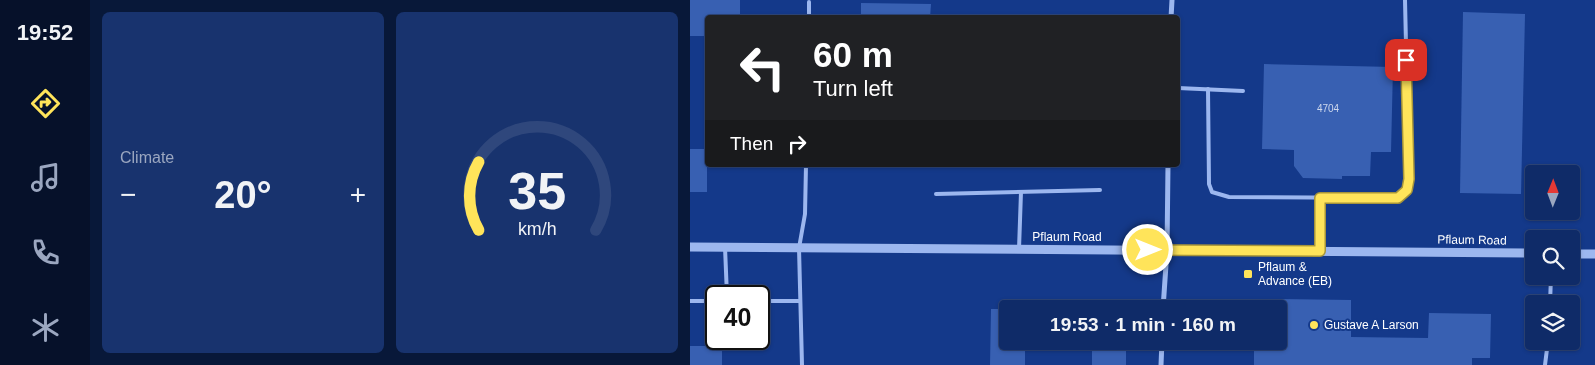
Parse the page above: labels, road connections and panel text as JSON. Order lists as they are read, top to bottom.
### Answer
{
  "streets": {
    "street": ["Pflaum Road"]
  },
  "places": {
    "transit": ["Pflaum & Advance (EB)"],
    "other": ["Gustave A Larson"]
  },
  "house_numbers": ["4704"],
  "north": "top",
  "page": {
    "tabs": "19:52",
    "tile": "Climate",
    "turn": ["60 m", "Turn left"],
    "then": "Then",
    "heat": ["−", "20°", "+"],
    "limit": "40",
    "trip": "19:53 · 1 min · 160 m",
    "gauge": ["35", "km/h"]
  }
}
